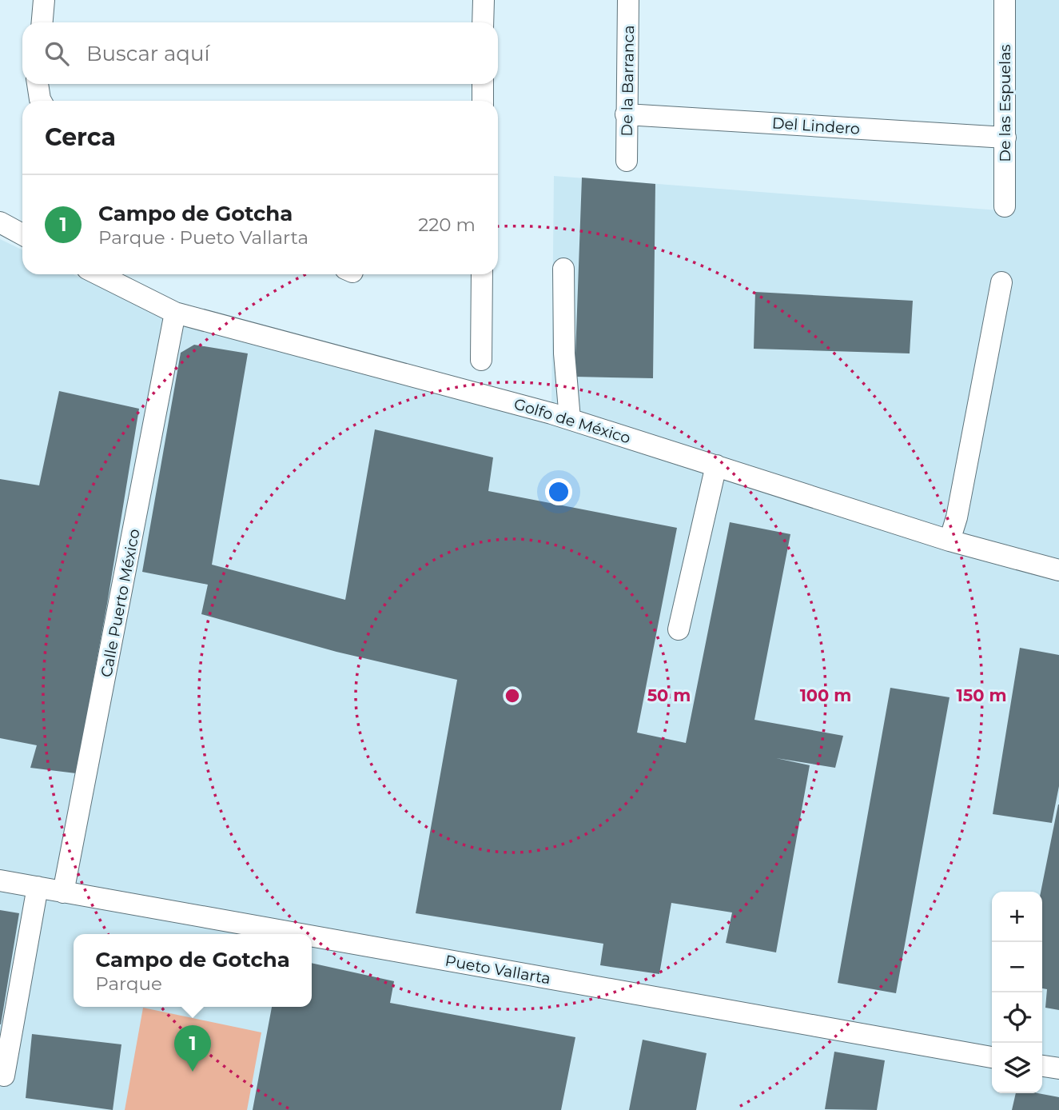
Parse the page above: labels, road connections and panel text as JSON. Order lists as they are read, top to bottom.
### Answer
{
  "streets": {
    "street": [
      "De la Barranca",
      "De las Espuelas",
      "Del Lindero",
      "Golfo de México",
      "Calle Puerto México",
      "Pueto Vallarta"
    ]
  },
  "crossings": [
    ["De la Barranca", "Del Lindero"],
    ["De las Espuelas", "Del Lindero"],
    ["Golfo de México", "Calle Puerto México"],
    ["Calle Puerto México", "Pueto Vallarta"]
  ],
  "page": {
    "search": "Buscar aquí",
    "heading": "Cerca",
    "list": [
      {
        "mark": "1",
        "name": "Campo de Gotcha",
        "note": "Parque · Pueto Vallarta",
        "value": "220 m"
      }
    ],
    "map_buttons": ["+", "−"],
    "popup": ["Campo de Gotcha", "Parque"],
    "pins": "1"
  },
  "rings": ["50 m", "100 m", "150 m"]
}
